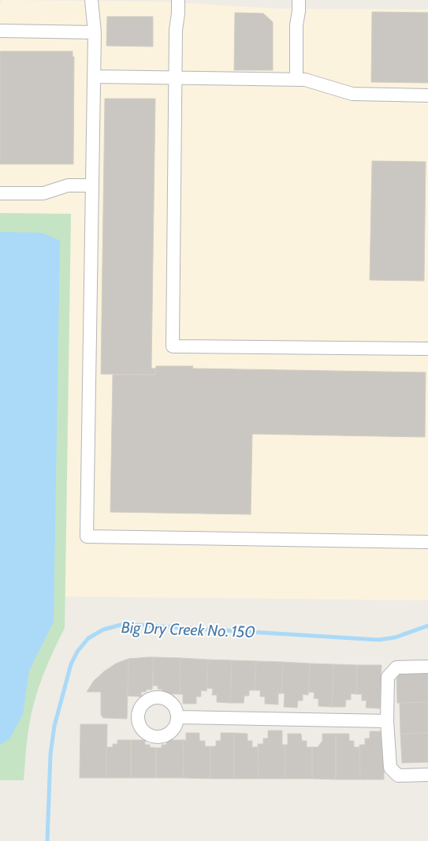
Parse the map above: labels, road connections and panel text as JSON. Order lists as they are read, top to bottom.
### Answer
{
  "water": ["Big Dry Creek No. 150"]
}
